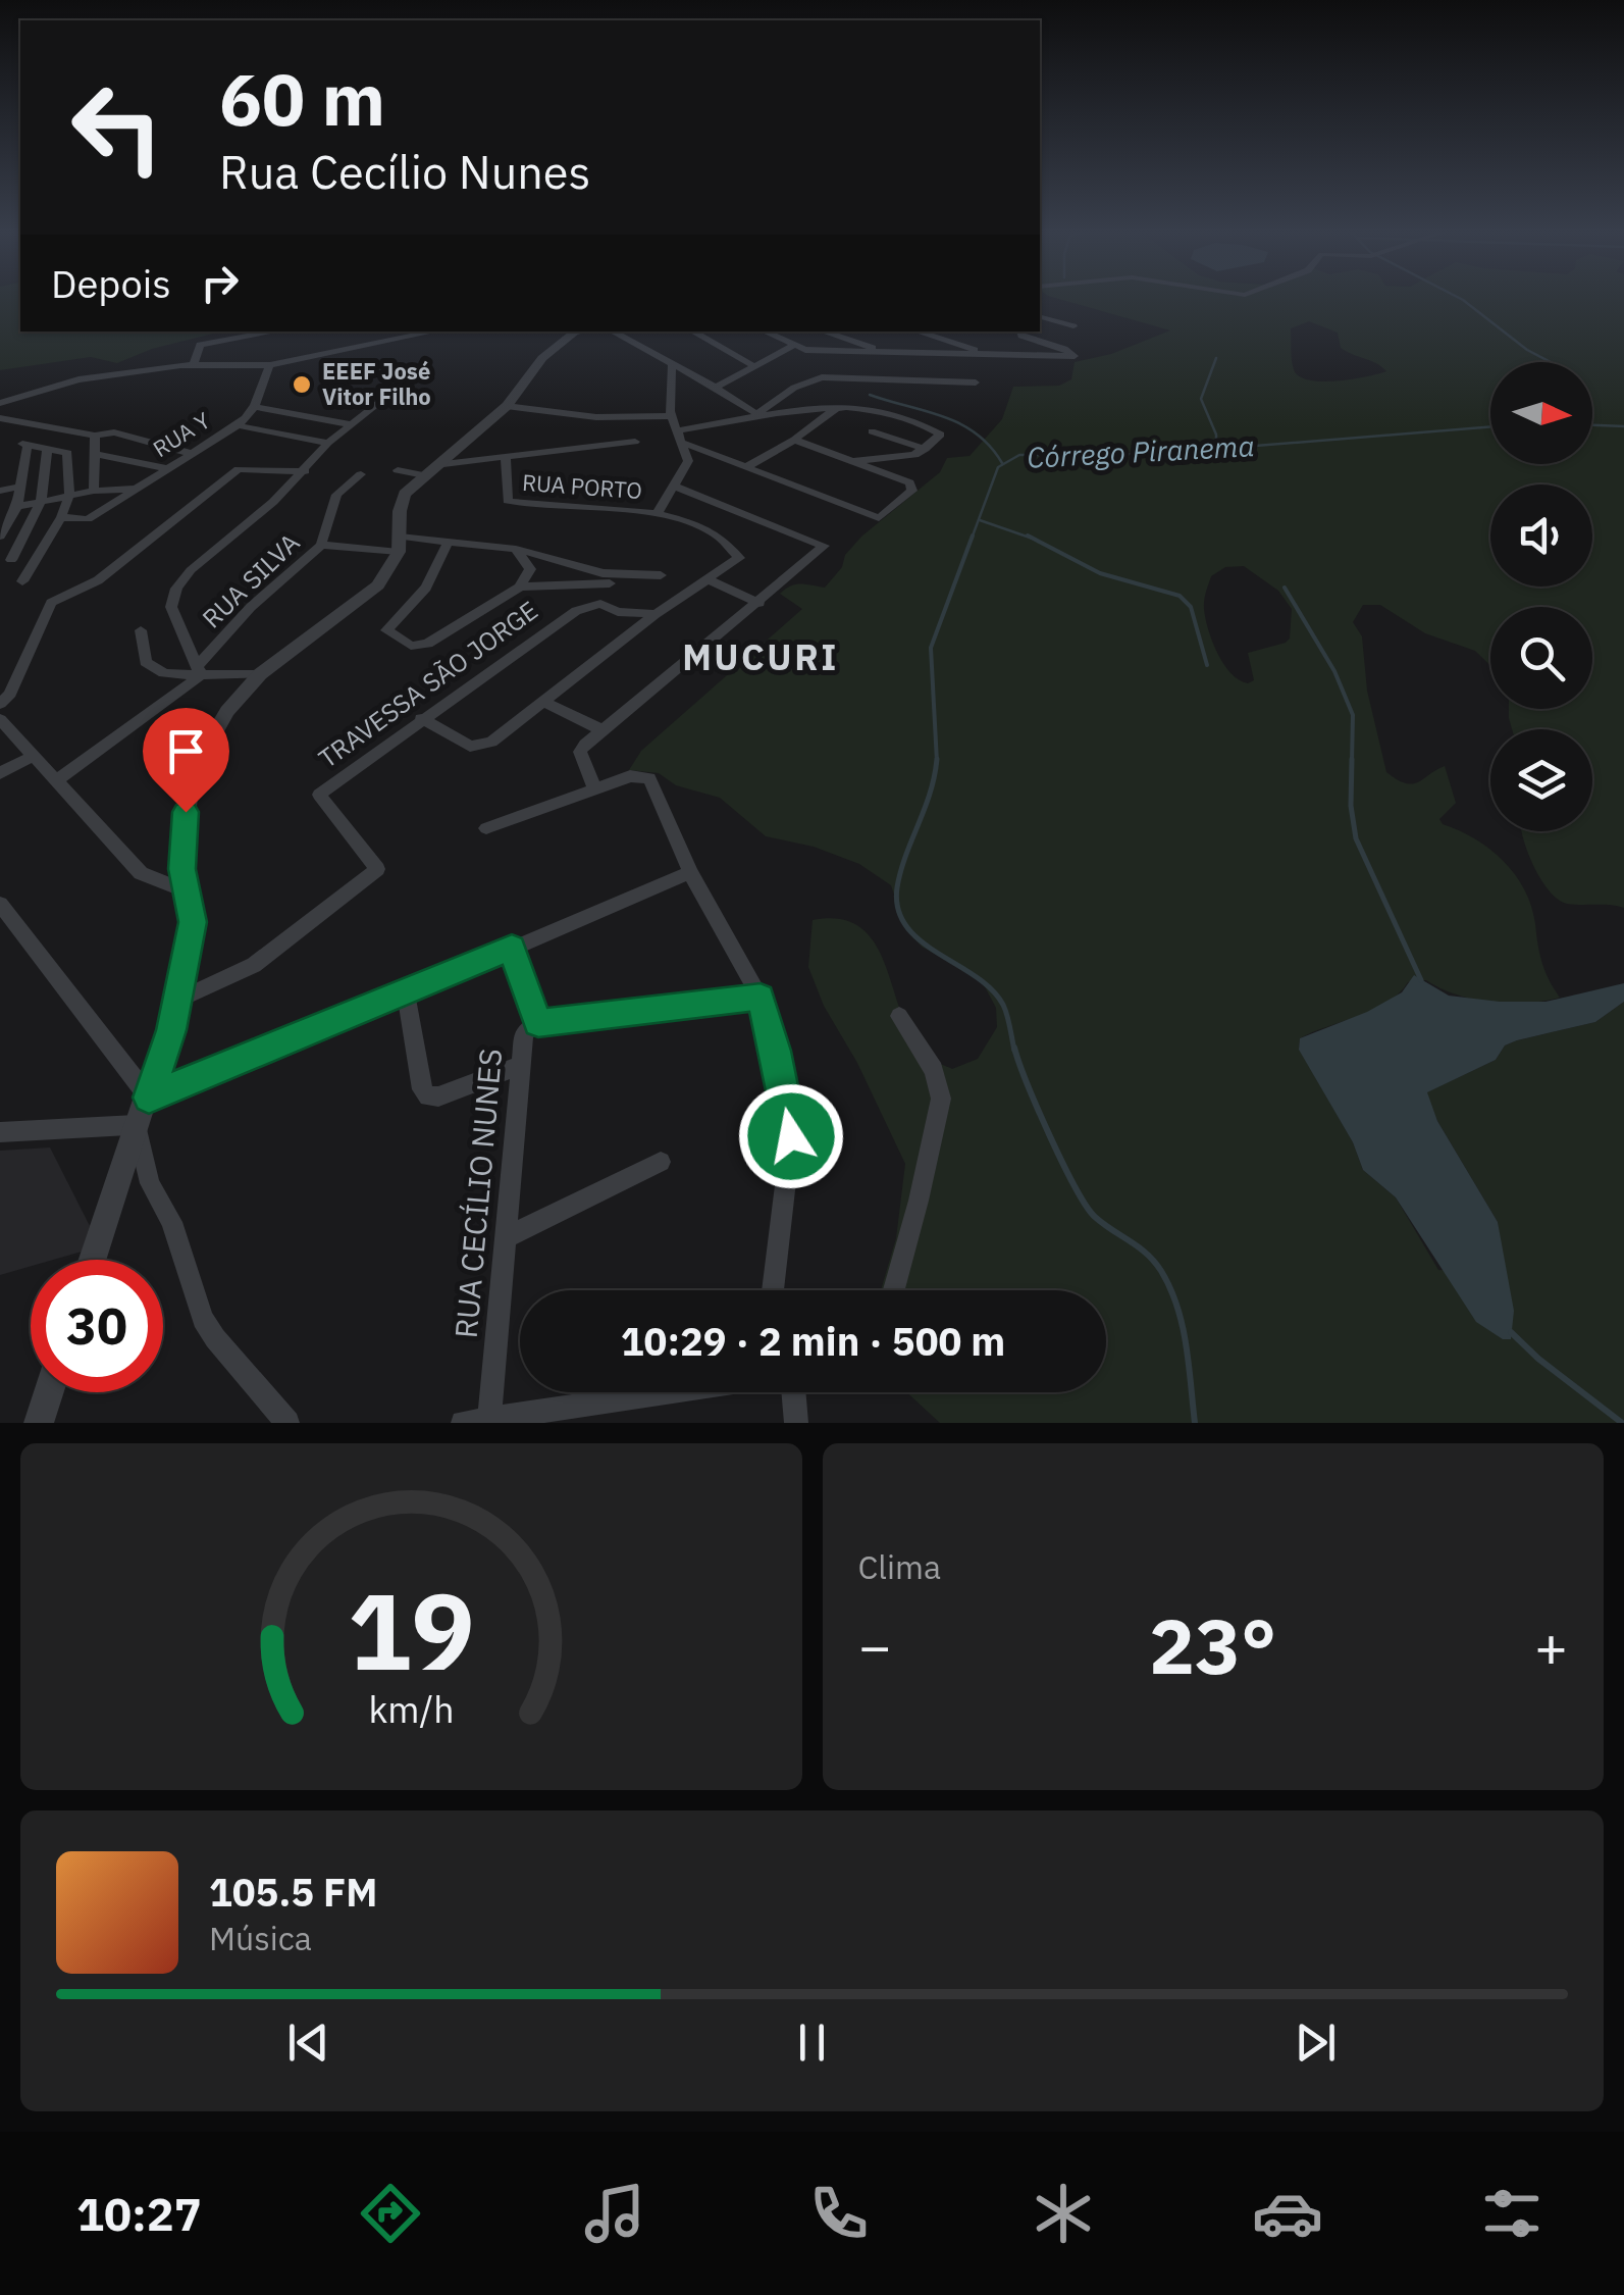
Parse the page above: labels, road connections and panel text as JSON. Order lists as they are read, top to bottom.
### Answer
{
  "streets": {
    "street": [
      "RUA Y",
      "RUA PORTO",
      "RUA SILVA",
      "TRAVESSA SÃO JORGE",
      "RUA CECÍLIO NUNES"
    ]
  },
  "districts": ["MUCURI"],
  "water": ["Córrego Piranema"],
  "places": ["EEEF José Vitor Filho"],
  "north": "right",
  "page": {
    "turn": ["60 m", "Rua Cecílio Nunes"],
    "then": "Depois",
    "limit": "30",
    "trip": "10:29 · 2 min · 500 m",
    "tile": "Clima",
    "heat": ["−", "23°", "+"],
    "song": ["105.5 FM", "Música"],
    "tabs": "10:27",
    "gauge": ["19", "km/h"]
  }
}
